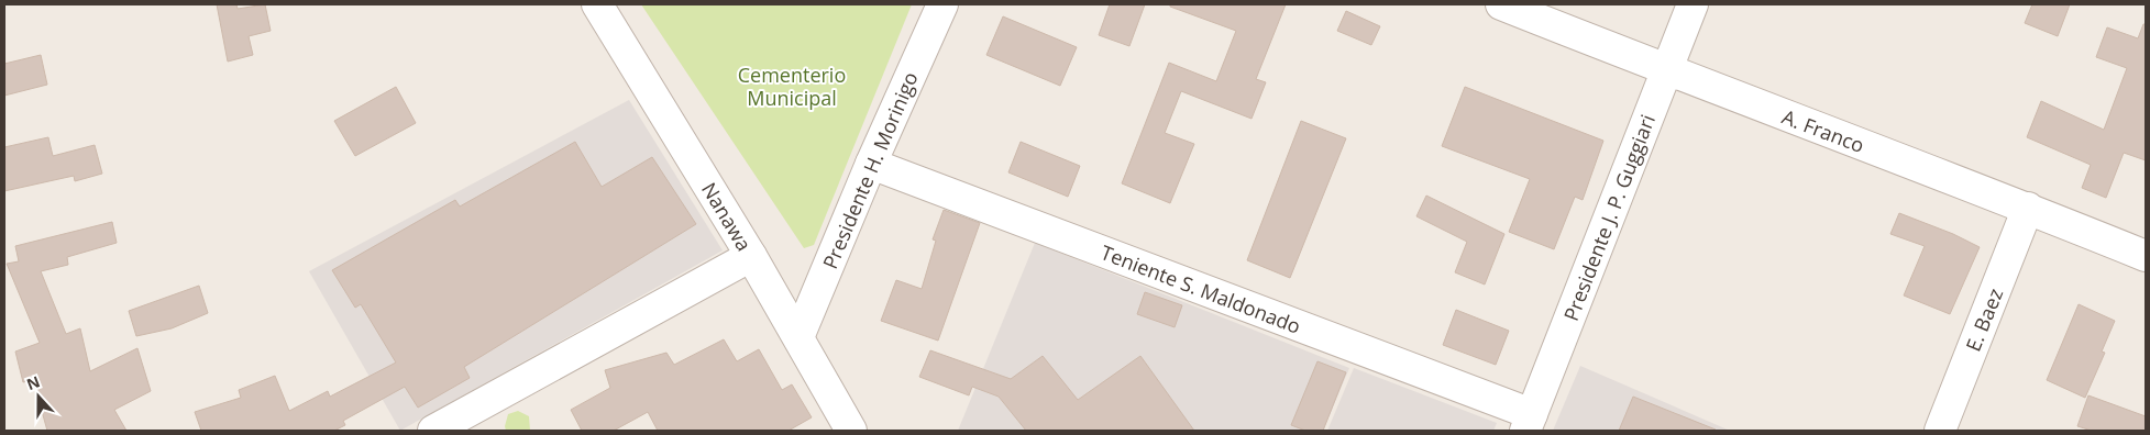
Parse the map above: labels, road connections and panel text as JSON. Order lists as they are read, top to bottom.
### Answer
{
  "streets": {
    "street": [
      "A. Franco",
      "Presidente H. Morinigo",
      "Nanawa",
      "Presidente J. P. Guggiari",
      "Teniente S. Maldonado",
      "E. Baez"
    ]
  },
  "crossings": [
    ["A. Franco", "Presidente J. P. Guggiari"],
    ["A. Franco", "E. Baez"],
    ["Presidente H. Morinigo", "Nanawa"],
    ["Presidente H. Morinigo", "Teniente S. Maldonado"],
    ["Presidente J. P. Guggiari", "Teniente S. Maldonado"]
  ],
  "parks": ["Cementerio Municipal"],
  "north": "top"
}
